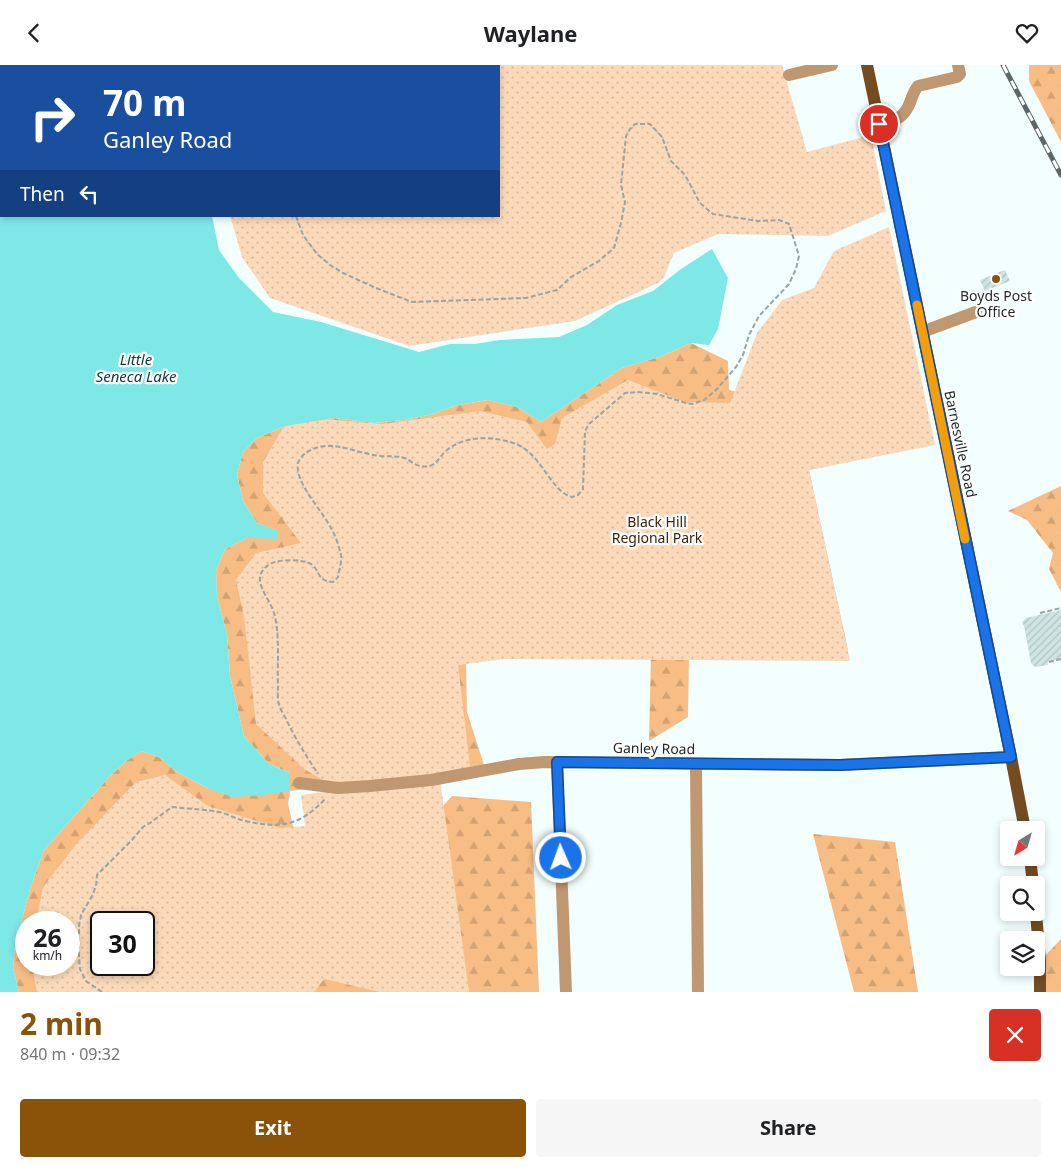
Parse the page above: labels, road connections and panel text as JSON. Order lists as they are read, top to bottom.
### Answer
{
  "streets": {
    "main road": ["Barnesville Road"],
    "street": ["Ganley Road"]
  },
  "crossings": [
    ["Barnesville Road", "Ganley Road"]
  ],
  "water": ["Little Seneca Lake"],
  "parks": ["Black Hill Regional Park"],
  "places": ["Boyds Post Office"],
  "north": "bottom left",
  "page": {
    "header": "Waylane",
    "turn": ["70 m", "Ganley Road"],
    "then": "Then",
    "speed": "26 km/h",
    "limit": "30",
    "heading": ["2 min", "840 m · 09:32"],
    "buttons": ["Exit", "Share"]
  }
}
